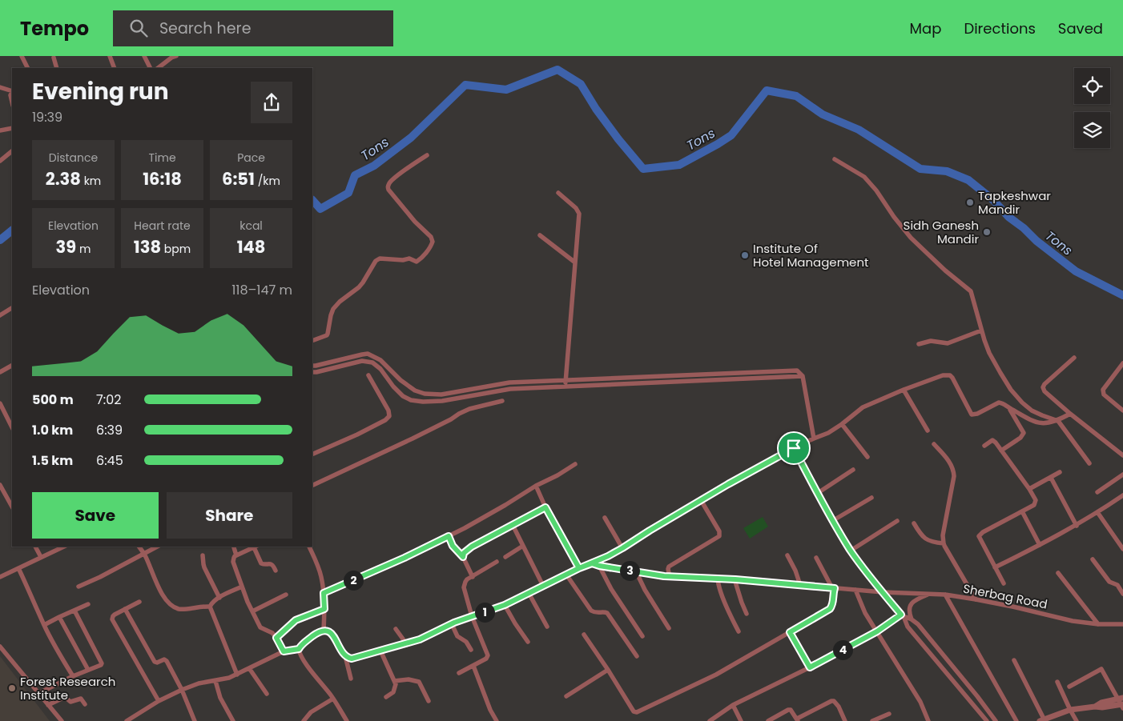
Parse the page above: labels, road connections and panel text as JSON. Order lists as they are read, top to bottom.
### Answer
{
  "streets": {
    "street": ["Sherbag Road"]
  },
  "water": ["Tons"],
  "places": [
    "Tapkeshwar Mandir",
    "Sidh Ganesh Mandir",
    "Institute Of Hotel Management",
    "Forest Research Institute"
  ],
  "page": {
    "header": "Tempo",
    "search": "Search here",
    "nav": ["Map", "Directions", "Saved"],
    "heading": ["Evening run", "19:39"],
    "stats": [
      ["Distance", "2.38 km"],
      ["Time", "16:18"],
      ["Pace", "6:51 /km"],
      ["Elevation", "39 m"],
      ["Heart rate", "138 bpm"],
      ["kcal", "148"]
    ],
    "chart": ["Elevation", "118–147 m"],
    "list": [
      {
        "name": "500 m",
        "note": "7:02"
      },
      {
        "name": "1.0 km",
        "note": "6:39"
      },
      {
        "name": "1.5 km",
        "note": "6:45"
      }
    ],
    "buttons": ["Save", "Share"],
    "pins": [
      "3",
      "2",
      "1",
      "4"
    ]
  }
}
